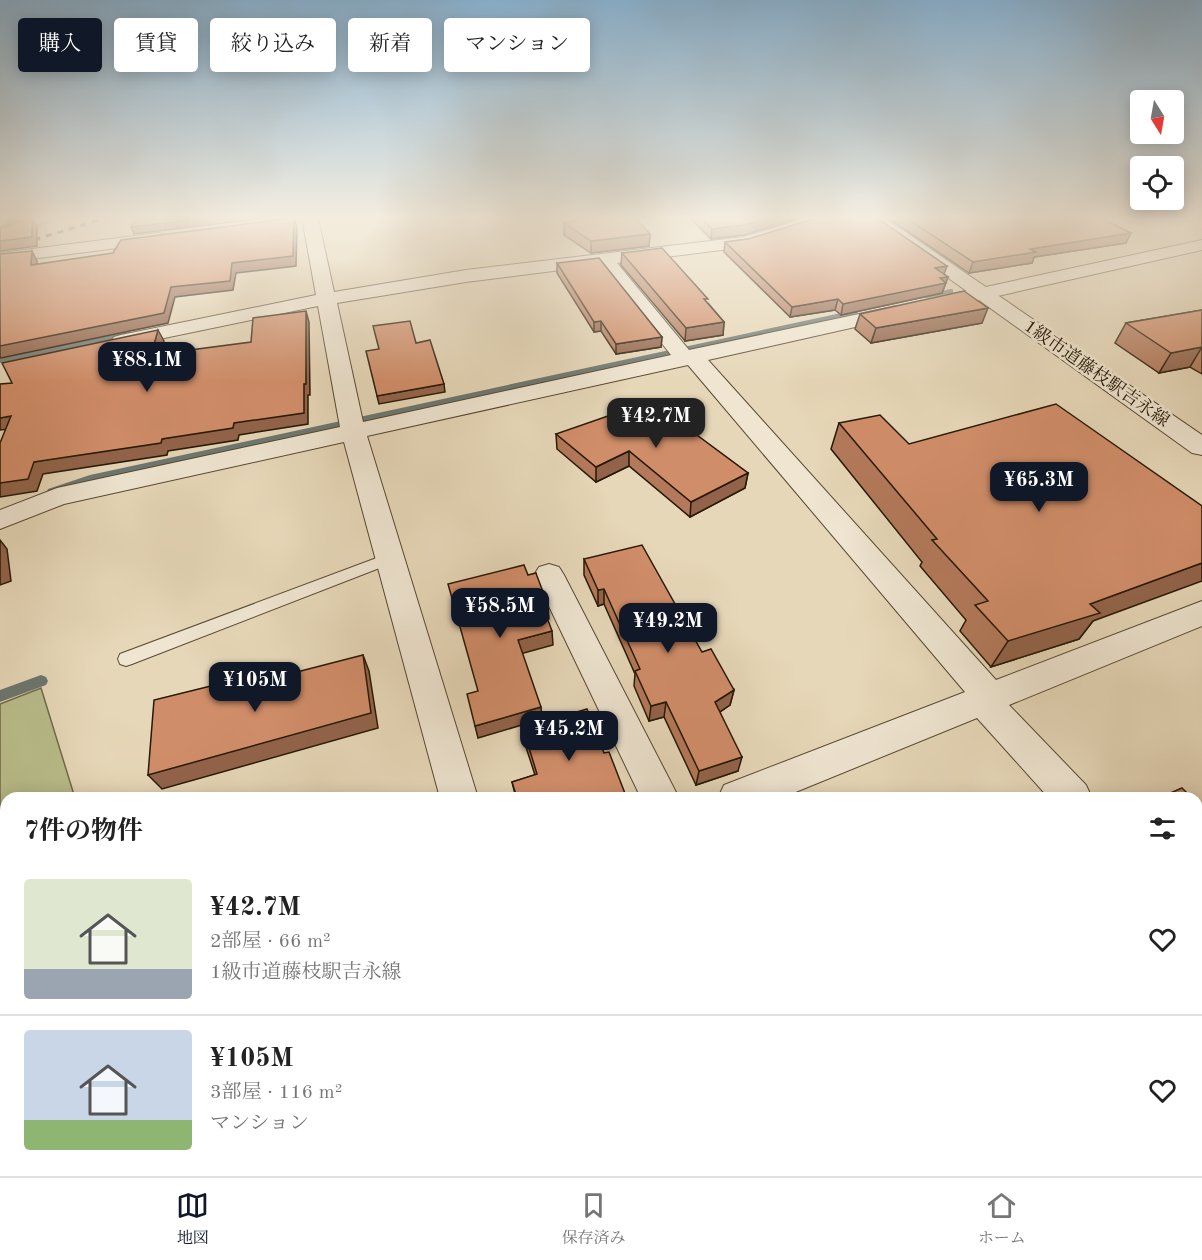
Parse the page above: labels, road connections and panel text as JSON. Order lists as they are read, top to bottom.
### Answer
{
  "streets": {
    "street": ["1級市道藤枝駅吉永線"]
  },
  "north": "bottom",
  "page": {
    "chip": [
      "購入",
      "賃貸",
      "絞り込み",
      "新着",
      "マンション"
    ],
    "price": [
      "¥88.1M",
      "¥42.7M",
      "¥65.3M",
      "¥58.5M",
      "¥49.2M",
      "¥105M",
      "¥45.2M"
    ],
    "heading": "7件の物件",
    "list": [
      {
        "name": "¥42.7M",
        "note": "2部屋 · 66 m² · 1級市道藤枝駅吉永線"
      },
      {
        "name": "¥105M",
        "note": "3部屋 · 116 m² · マンション"
      }
    ],
    "tabs": ["地図", "保存済み", "ホーム"]
  }
}
